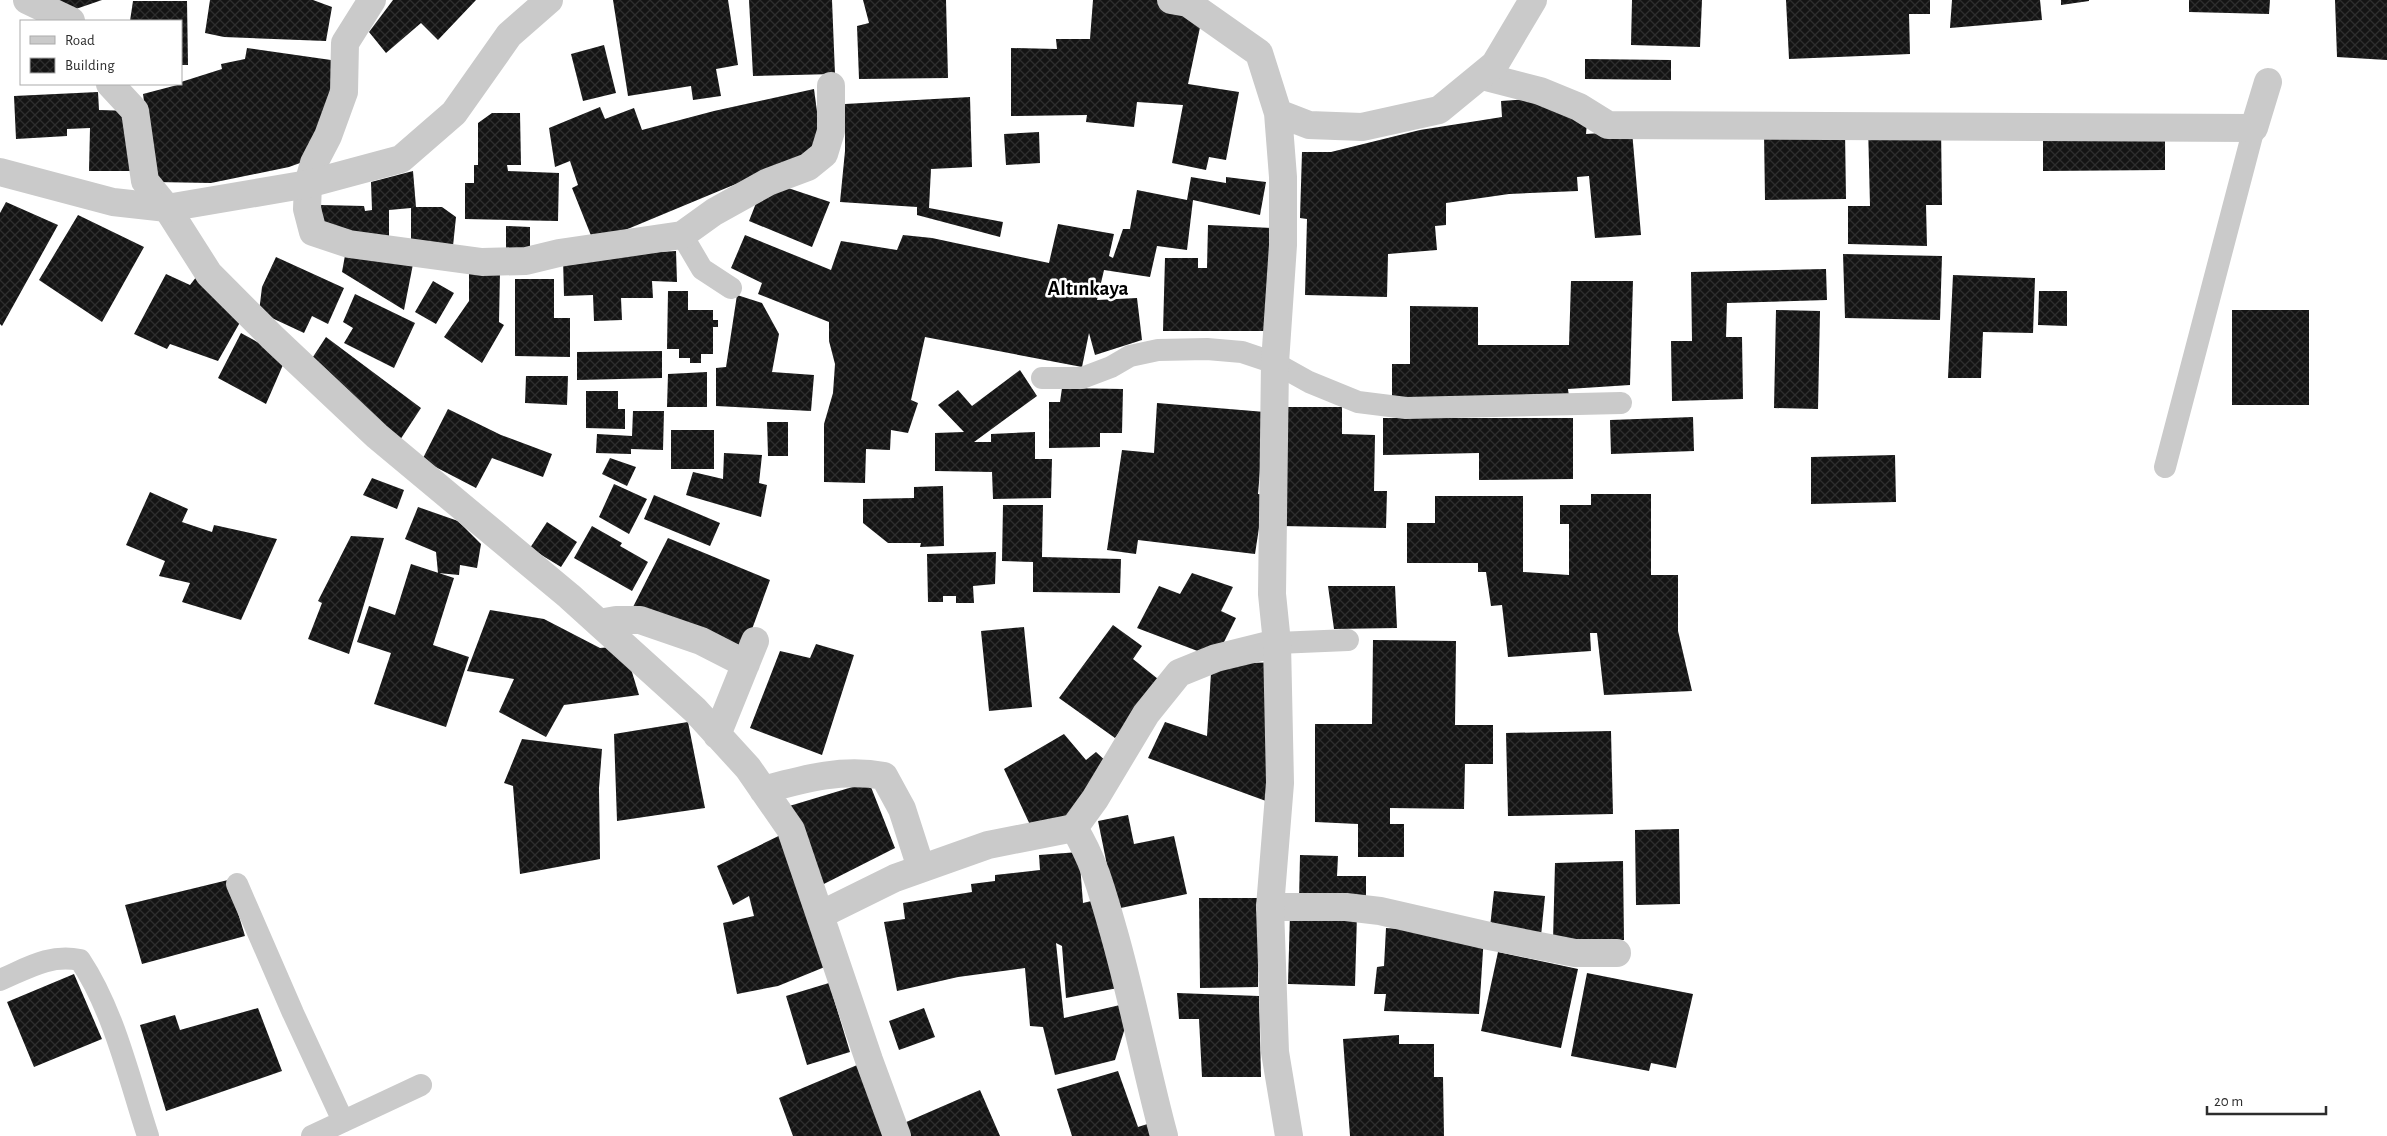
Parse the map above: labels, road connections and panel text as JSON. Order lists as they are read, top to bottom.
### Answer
{
  "districts": ["Altınkaya"],
  "legend": ["Road", "Building"],
  "scale_bar": "20 m"
}
